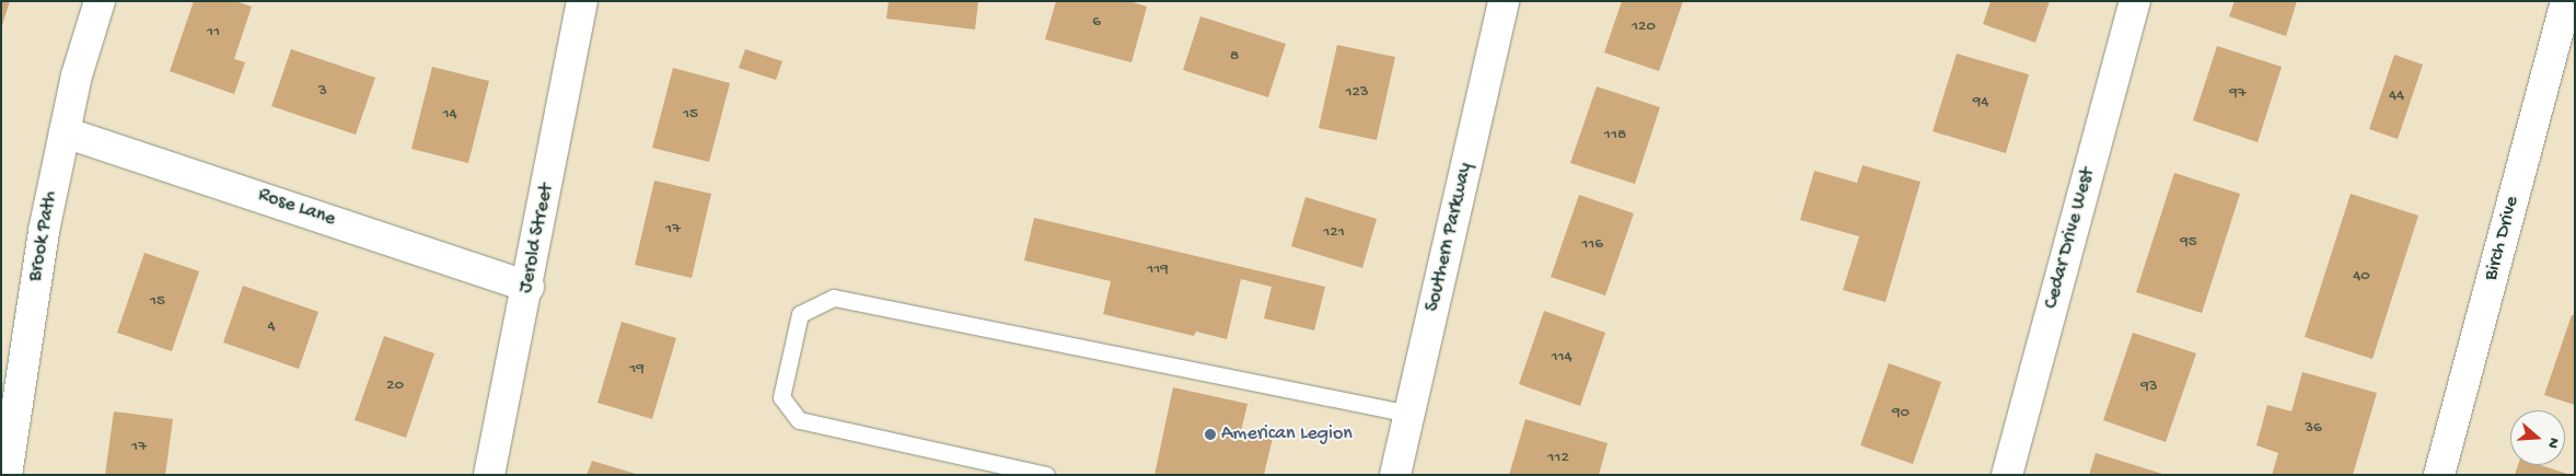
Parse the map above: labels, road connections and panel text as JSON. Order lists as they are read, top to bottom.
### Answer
{
  "streets": {
    "street": [
      "Rose Lane",
      "Brook Path",
      "Southern Parkway",
      "Jerold Street",
      "Cedar Drive West",
      "Birch Drive"
    ]
  },
  "crossings": [
    ["Rose Lane", "Brook Path"],
    ["Rose Lane", "Jerold Street"]
  ],
  "places": ["American Legion"],
  "house_numbers": [
    "6",
    "120",
    "11",
    "8",
    "3",
    "123",
    "97",
    "44",
    "94",
    "14",
    "15",
    "118",
    "17",
    "121",
    "95",
    "116",
    "119",
    "40",
    "15",
    "4",
    "114",
    "19",
    "20",
    "93",
    "90",
    "36",
    "17",
    "112"
  ],
  "north": "right"
}
